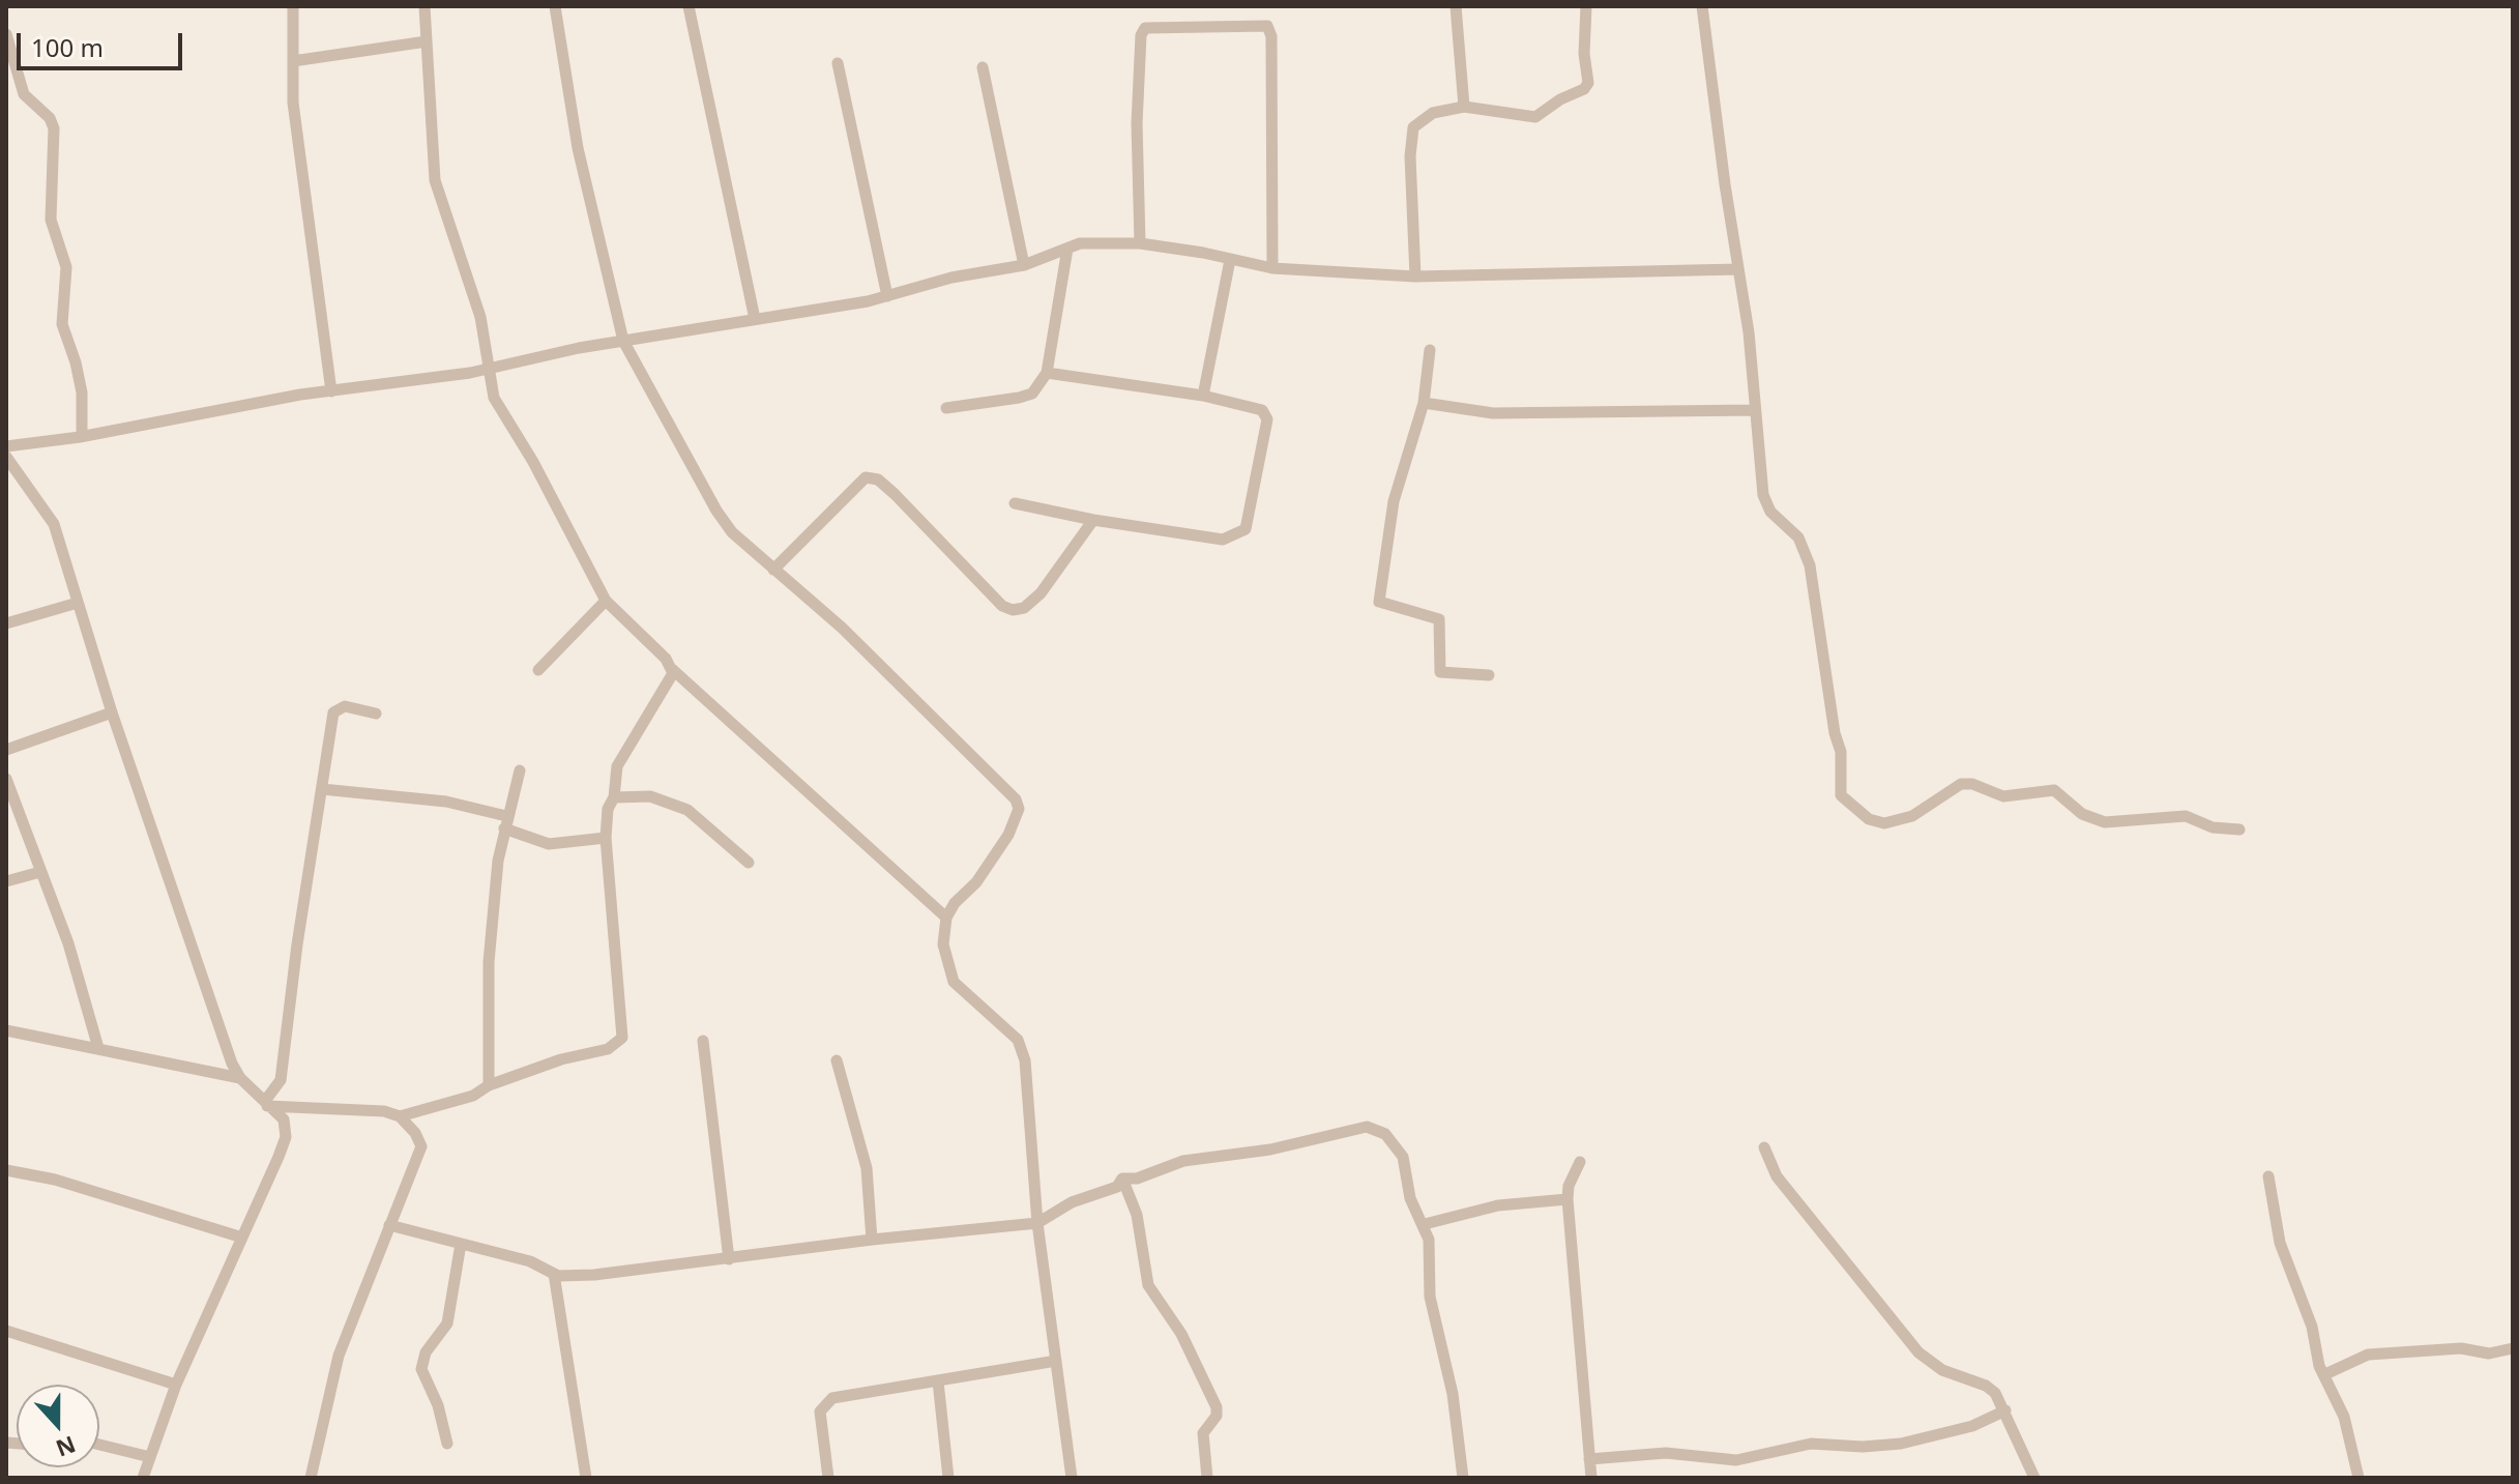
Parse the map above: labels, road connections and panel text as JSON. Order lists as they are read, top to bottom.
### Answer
{
  "scale_bar": "100 m",
  "north": "bottom"
}
